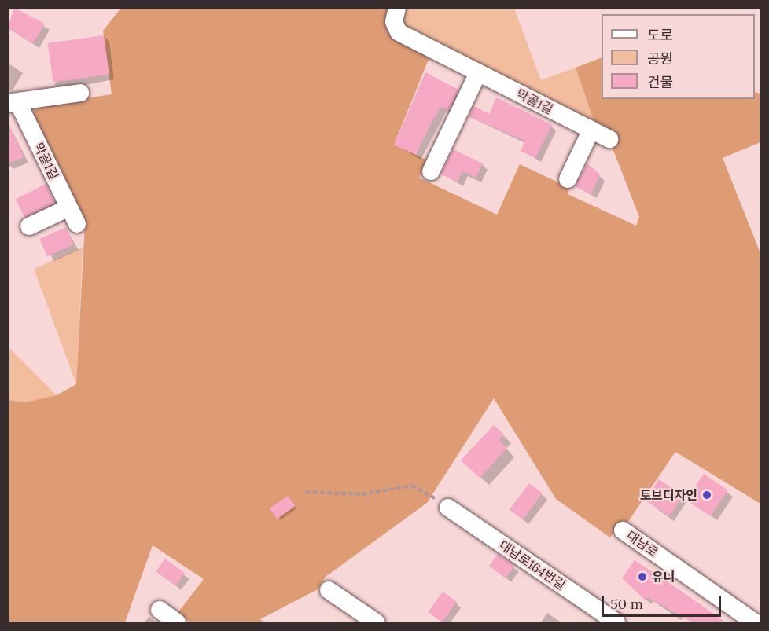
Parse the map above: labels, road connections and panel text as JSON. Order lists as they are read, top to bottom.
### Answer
{
  "streets": {
    "lane": ["막골1길", "대남로", "대남로164번길"]
  },
  "places": ["토브디자인", "유니"],
  "legend": ["도로", "공원", "건물"],
  "scale_bar": "50 m"
}
